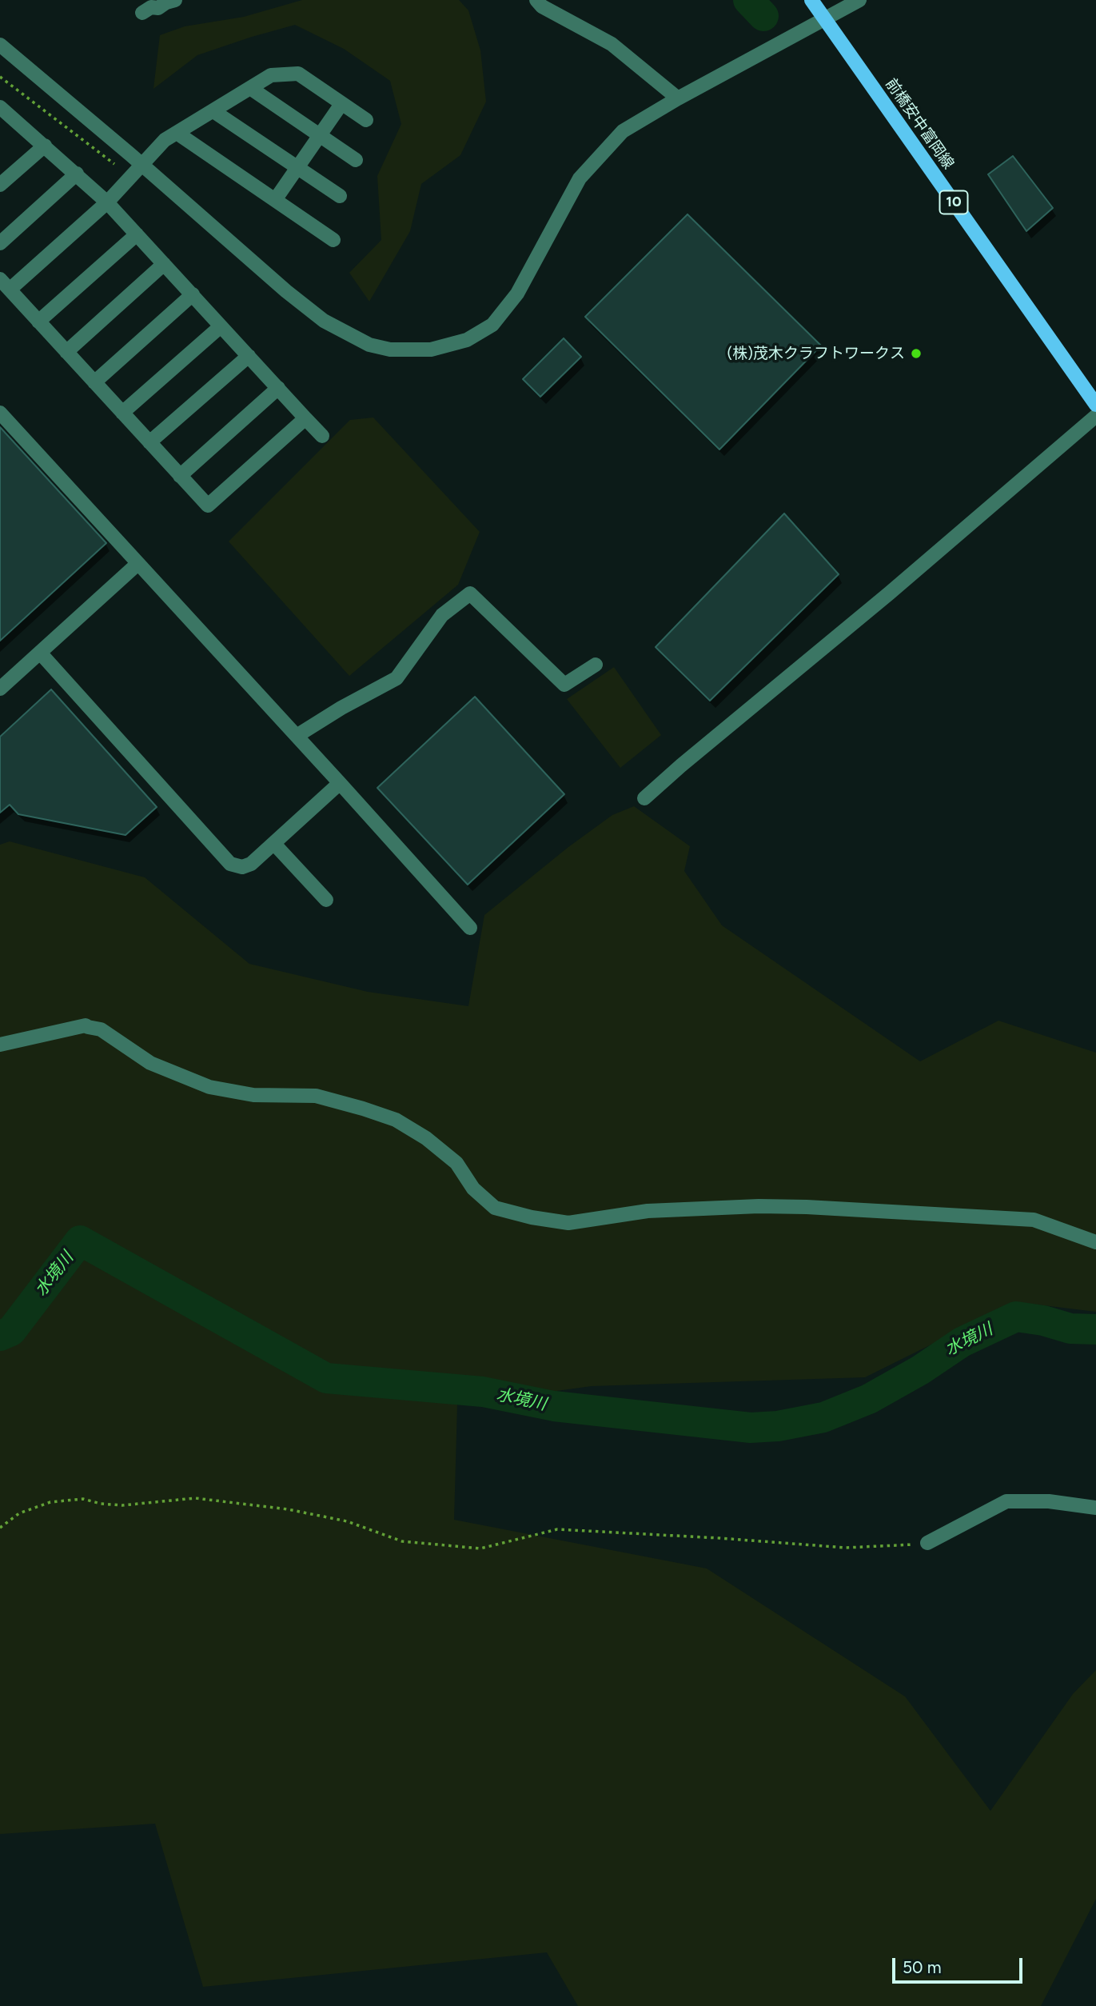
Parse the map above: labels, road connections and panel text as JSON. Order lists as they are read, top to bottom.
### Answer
{
  "streets": {
    "main road": ["前橋安中富岡線", "10"]
  },
  "water": ["水境川"],
  "places": ["(株)茂木クラフトワークス"],
  "scale_bar": "50 m"
}
